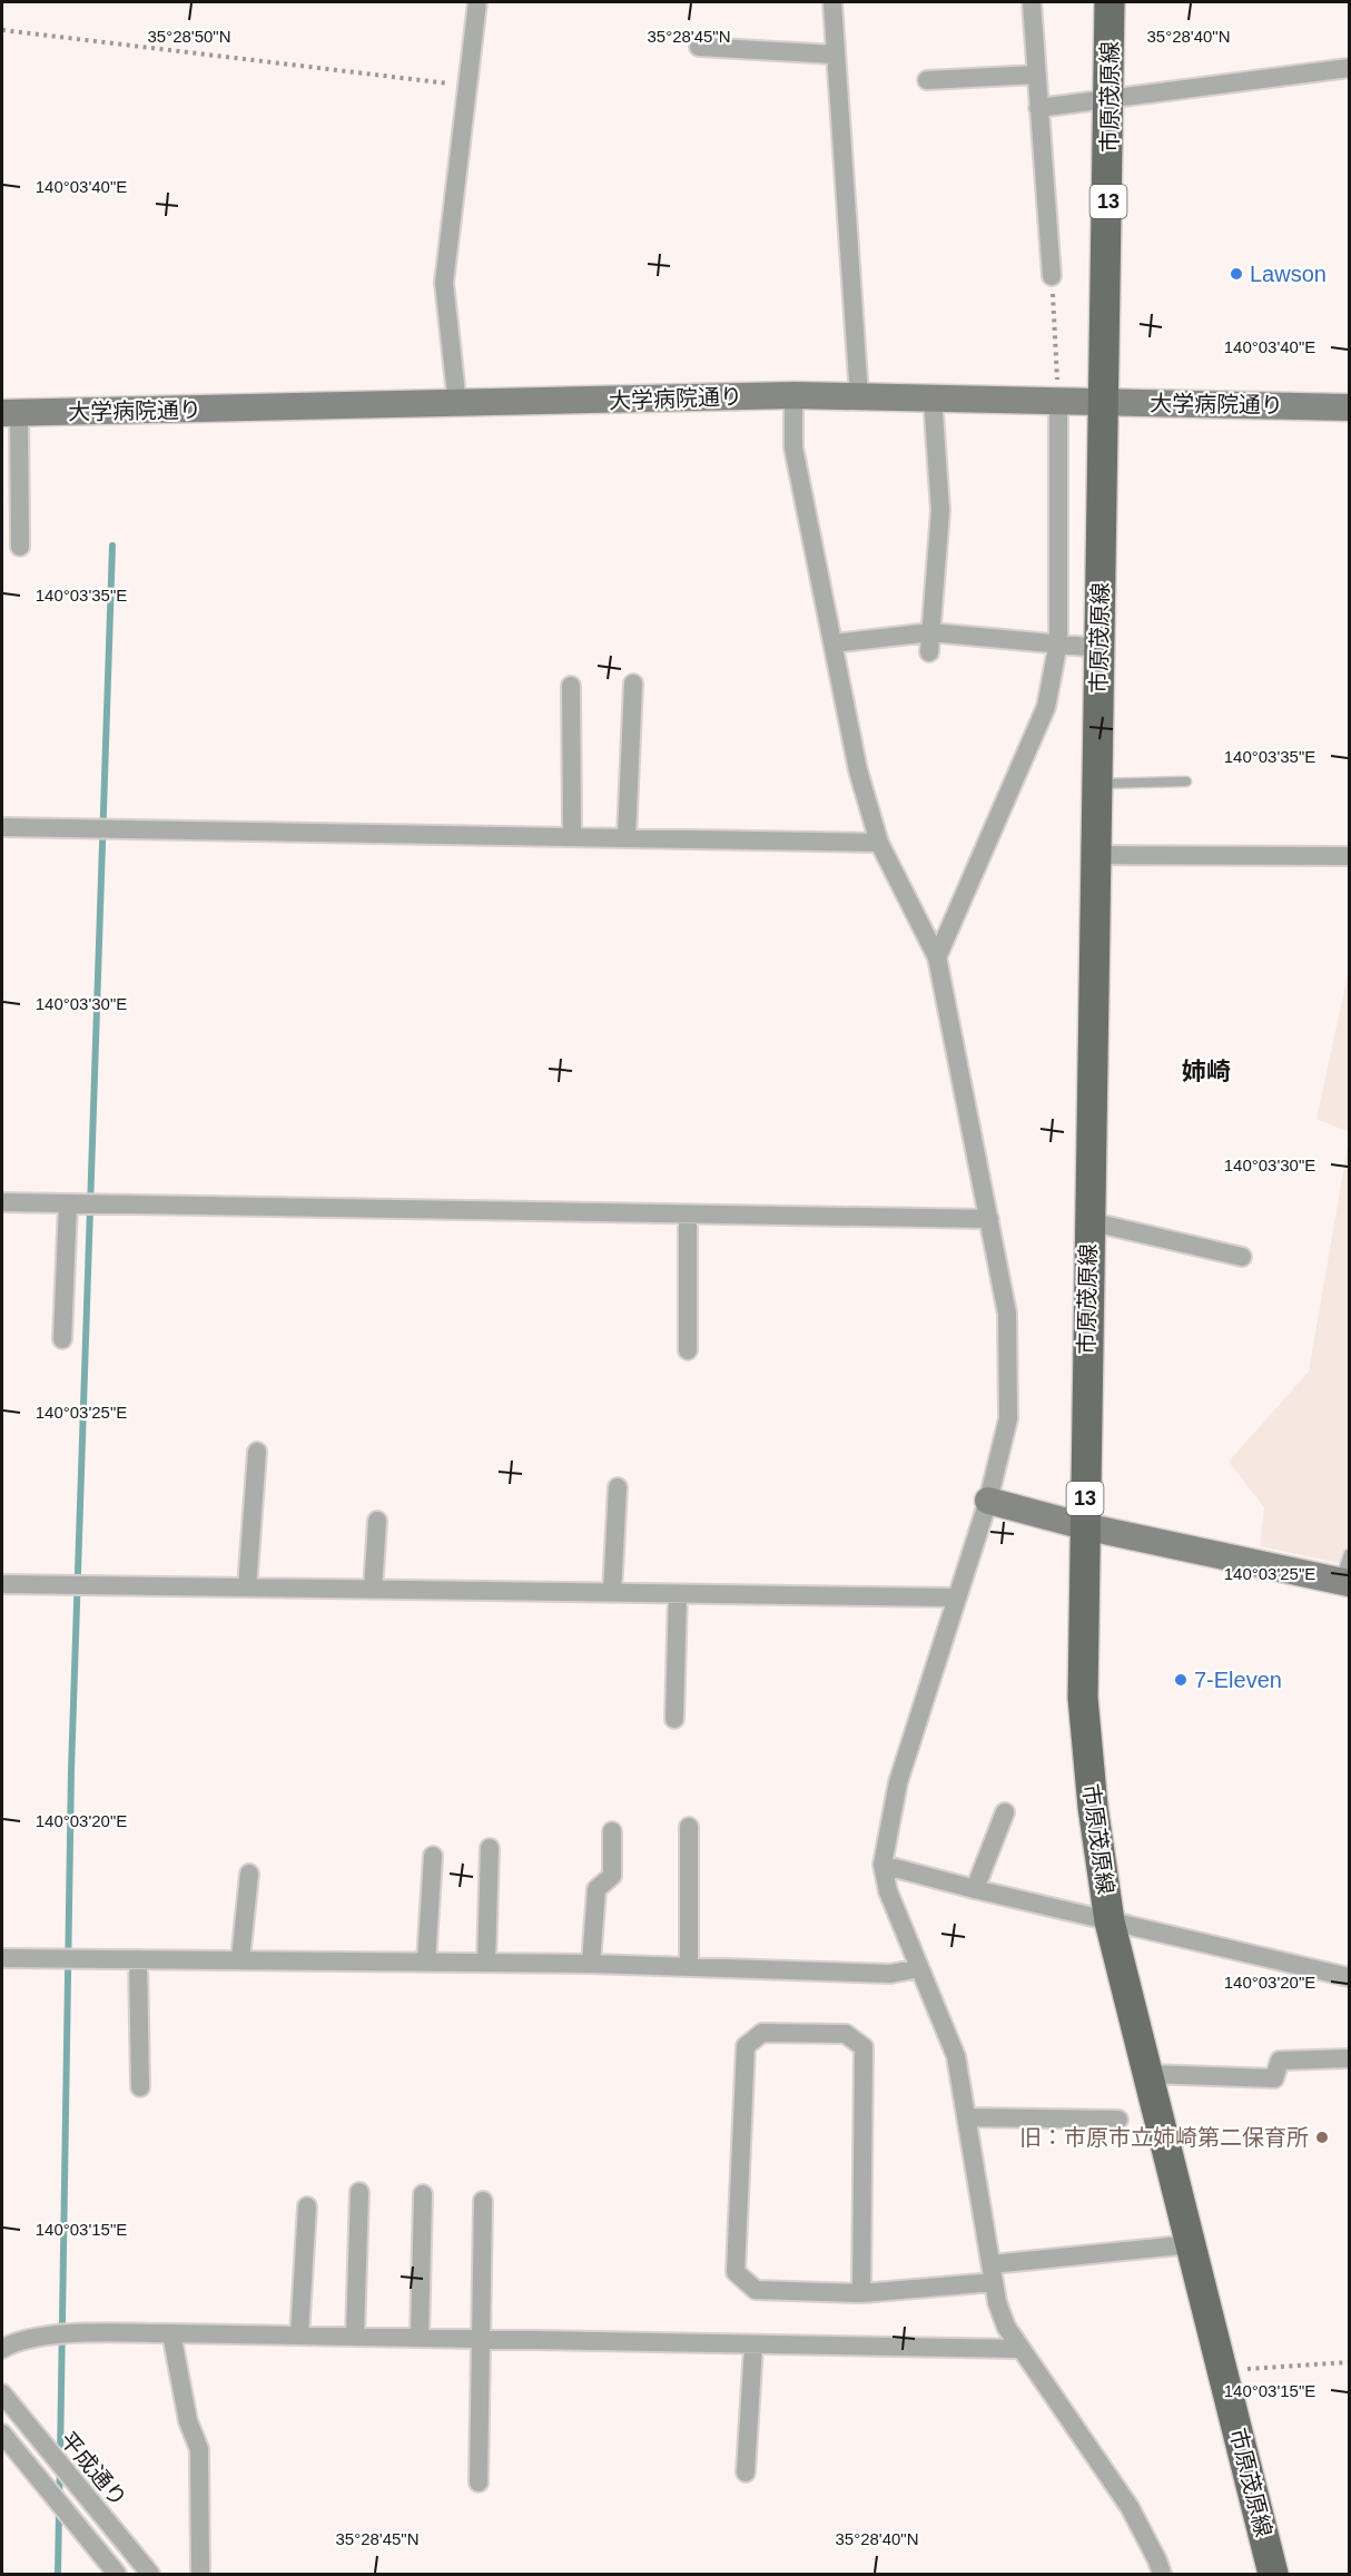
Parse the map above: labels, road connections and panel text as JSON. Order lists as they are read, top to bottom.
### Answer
{
  "streets": {
    "main road": ["市原茂原線", "13"],
    "street": ["大学病院通り", "平成通り"]
  },
  "crossings": [
    ["市原茂原線", "大学病院通り"]
  ],
  "districts": ["姉崎"],
  "places": ["Lawson", "7-Eleven", "旧：市原市立姉崎第二保育所"],
  "coordinates": [
    "35°28'50\"N",
    "35°28'45\"N",
    "35°28'40\"N",
    "140°03'40\"E",
    "140°03'35\"E",
    "140°03'30\"E",
    "140°03'25\"E",
    "140°03'20\"E",
    "140°03'15\"E"
  ]
}
